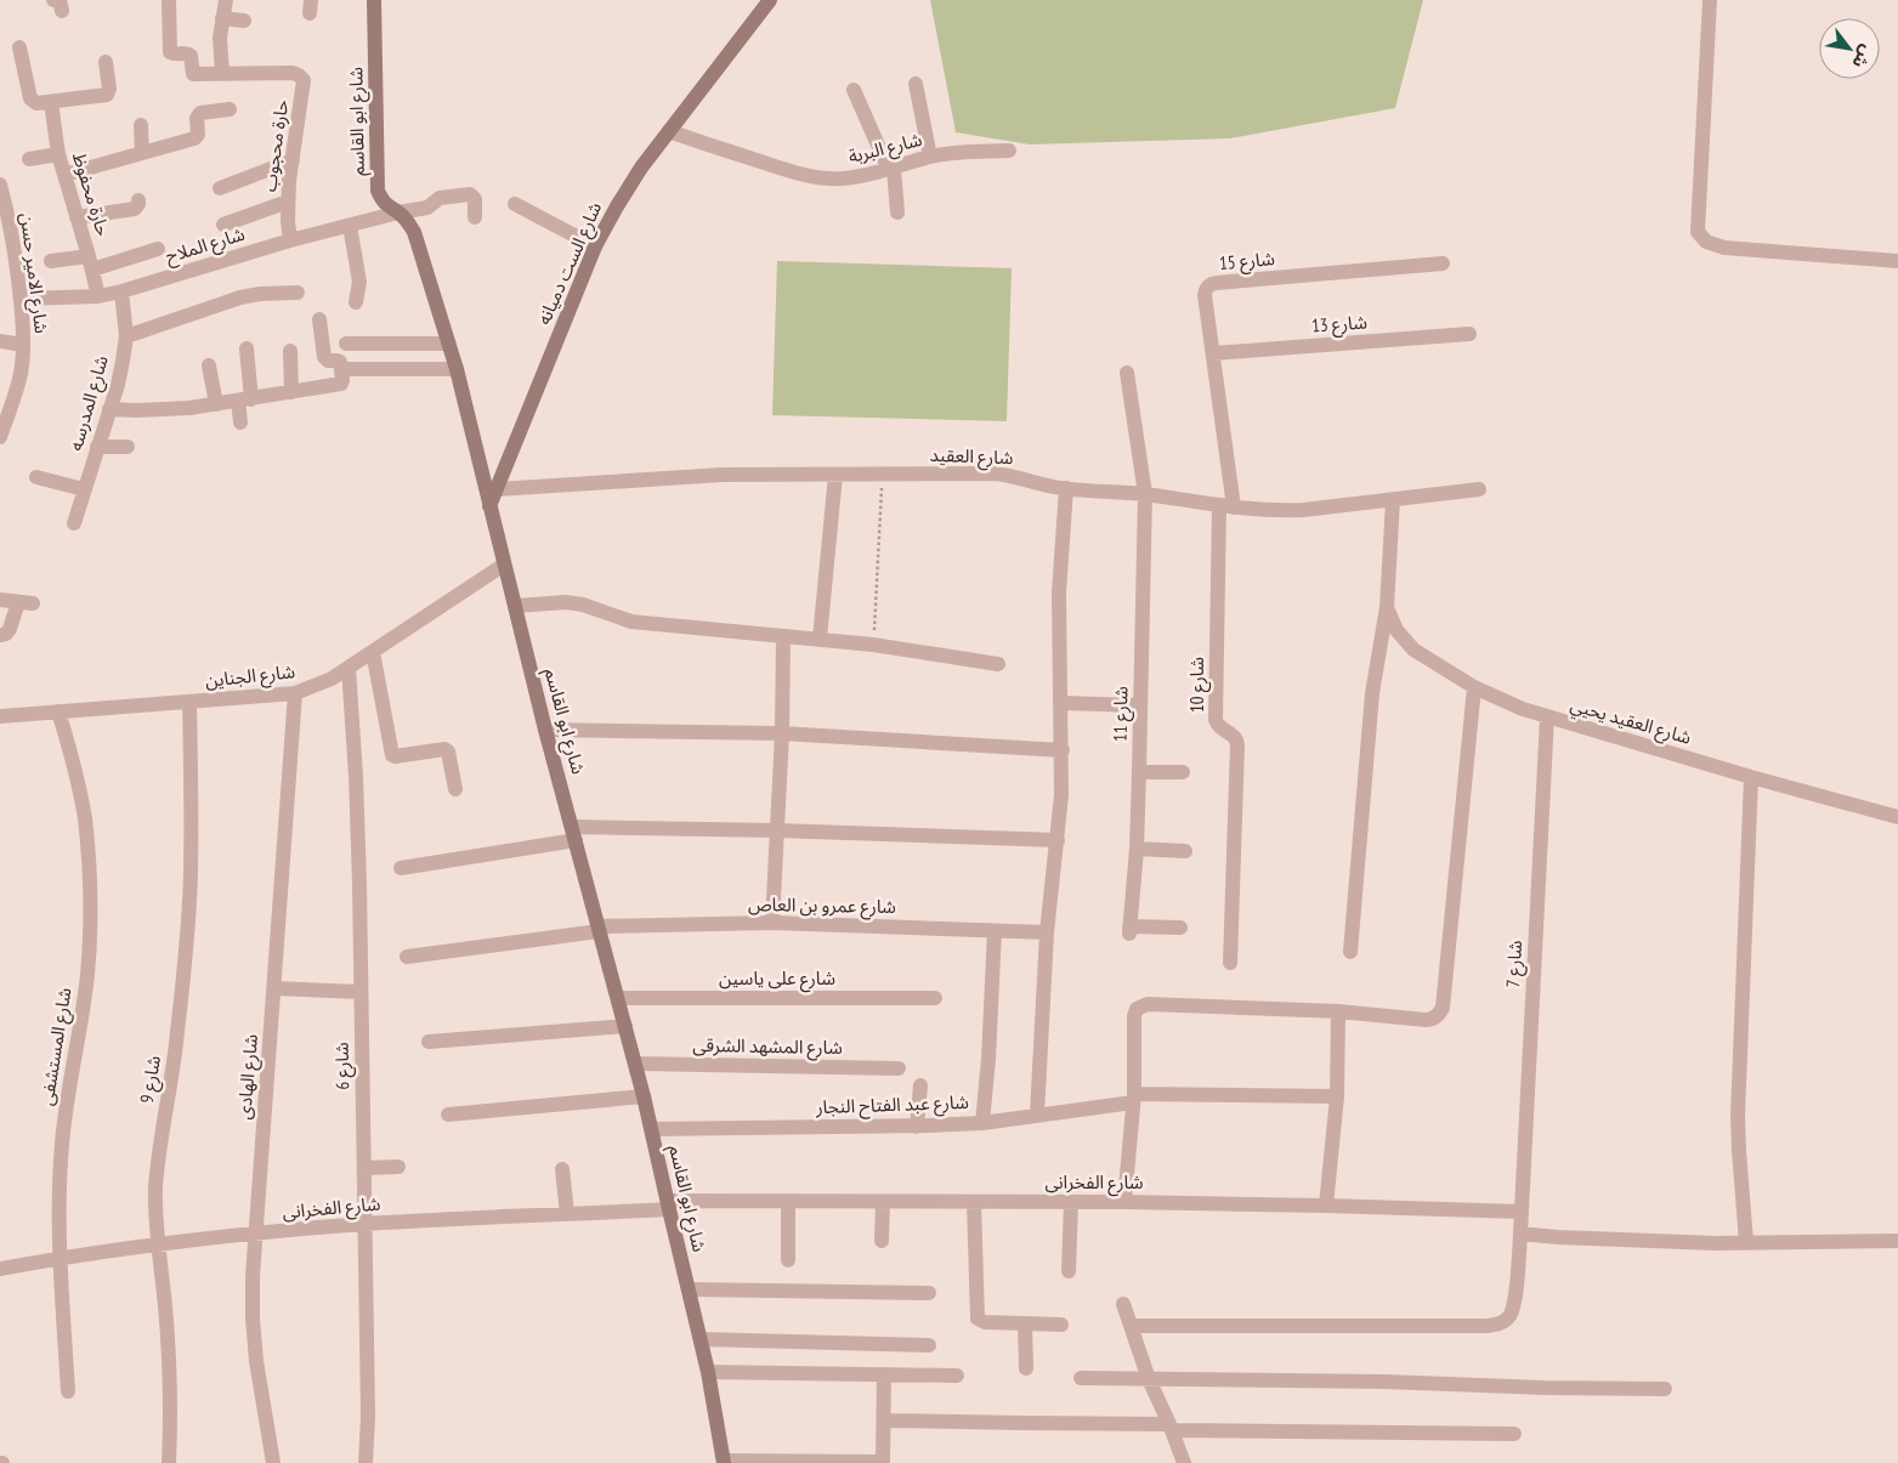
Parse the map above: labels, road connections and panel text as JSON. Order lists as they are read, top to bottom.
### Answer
{
  "streets": {
    "street": [
      "شارع ابو القاسم",
      "حارة محجوب",
      "شارع البربة",
      "حارة محفوظ",
      "شارع الملاح",
      "شارع 15",
      "شارع الست دميانه",
      "شارع الامير حسن",
      "شارع 13",
      "شارع المدرسه",
      "شارع العقيد",
      "شارع الجناين",
      "شارع 10",
      "شارع 11",
      "شارع العقيد يحيي",
      "شارع عمرو بن العاص",
      "شارع 7",
      "شارع على ياسين",
      "شارع المستشفى",
      "شارع المشهد الشرقى",
      "شارع 6",
      "شارع الهادى",
      "شارع 9",
      "شارع عبد الفتاح النجار",
      "شارع الفخرانى"
    ]
  },
  "crossings": [
    ["شارع ابو القاسم", "شارع الملاح"],
    ["شارع ابو القاسم", "شارع الست دميانه"],
    ["شارع ابو القاسم", "شارع الجناين"],
    ["شارع ابو القاسم", "شارع عمرو بن العاص"],
    ["شارع ابو القاسم", "شارع على ياسين"],
    ["شارع ابو القاسم", "شارع المشهد الشرقى"],
    ["شارع ابو القاسم", "شارع عبد الفتاح النجار"],
    ["شارع ابو القاسم", "شارع الفخرانى"],
    ["حارة محجوب", "شارع الملاح"],
    ["شارع البربة", "شارع الست دميانه"],
    ["حارة محفوظ", "شارع الملاح"],
    ["شارع الملاح", "شارع الامير حسن"],
    ["شارع الملاح", "شارع المدرسه"],
    ["شارع 15", "شارع 13"],
    ["شارع 15", "شارع العقيد"],
    ["شارع 15", "شارع 10"],
    ["شارع الست دميانه", "شارع العقيد"],
    ["شارع العقيد", "شارع 10"],
    ["شارع العقيد", "شارع 11"],
    ["شارع الجناين", "شارع المستشفى"],
    ["شارع الجناين", "شارع 6"],
    ["شارع الجناين", "شارع الهادى"],
    ["شارع الجناين", "شارع 9"],
    ["شارع العقيد يحيي", "شارع 7"],
    ["شارع 7", "شارع الفخرانى"],
    ["شارع المستشفى", "شارع الفخرانى"],
    ["شارع 6", "شارع الفخرانى"],
    ["شارع الهادى", "شارع الفخرانى"],
    ["شارع 9", "شارع الفخرانى"]
  ],
  "north": "bottom right"
}
